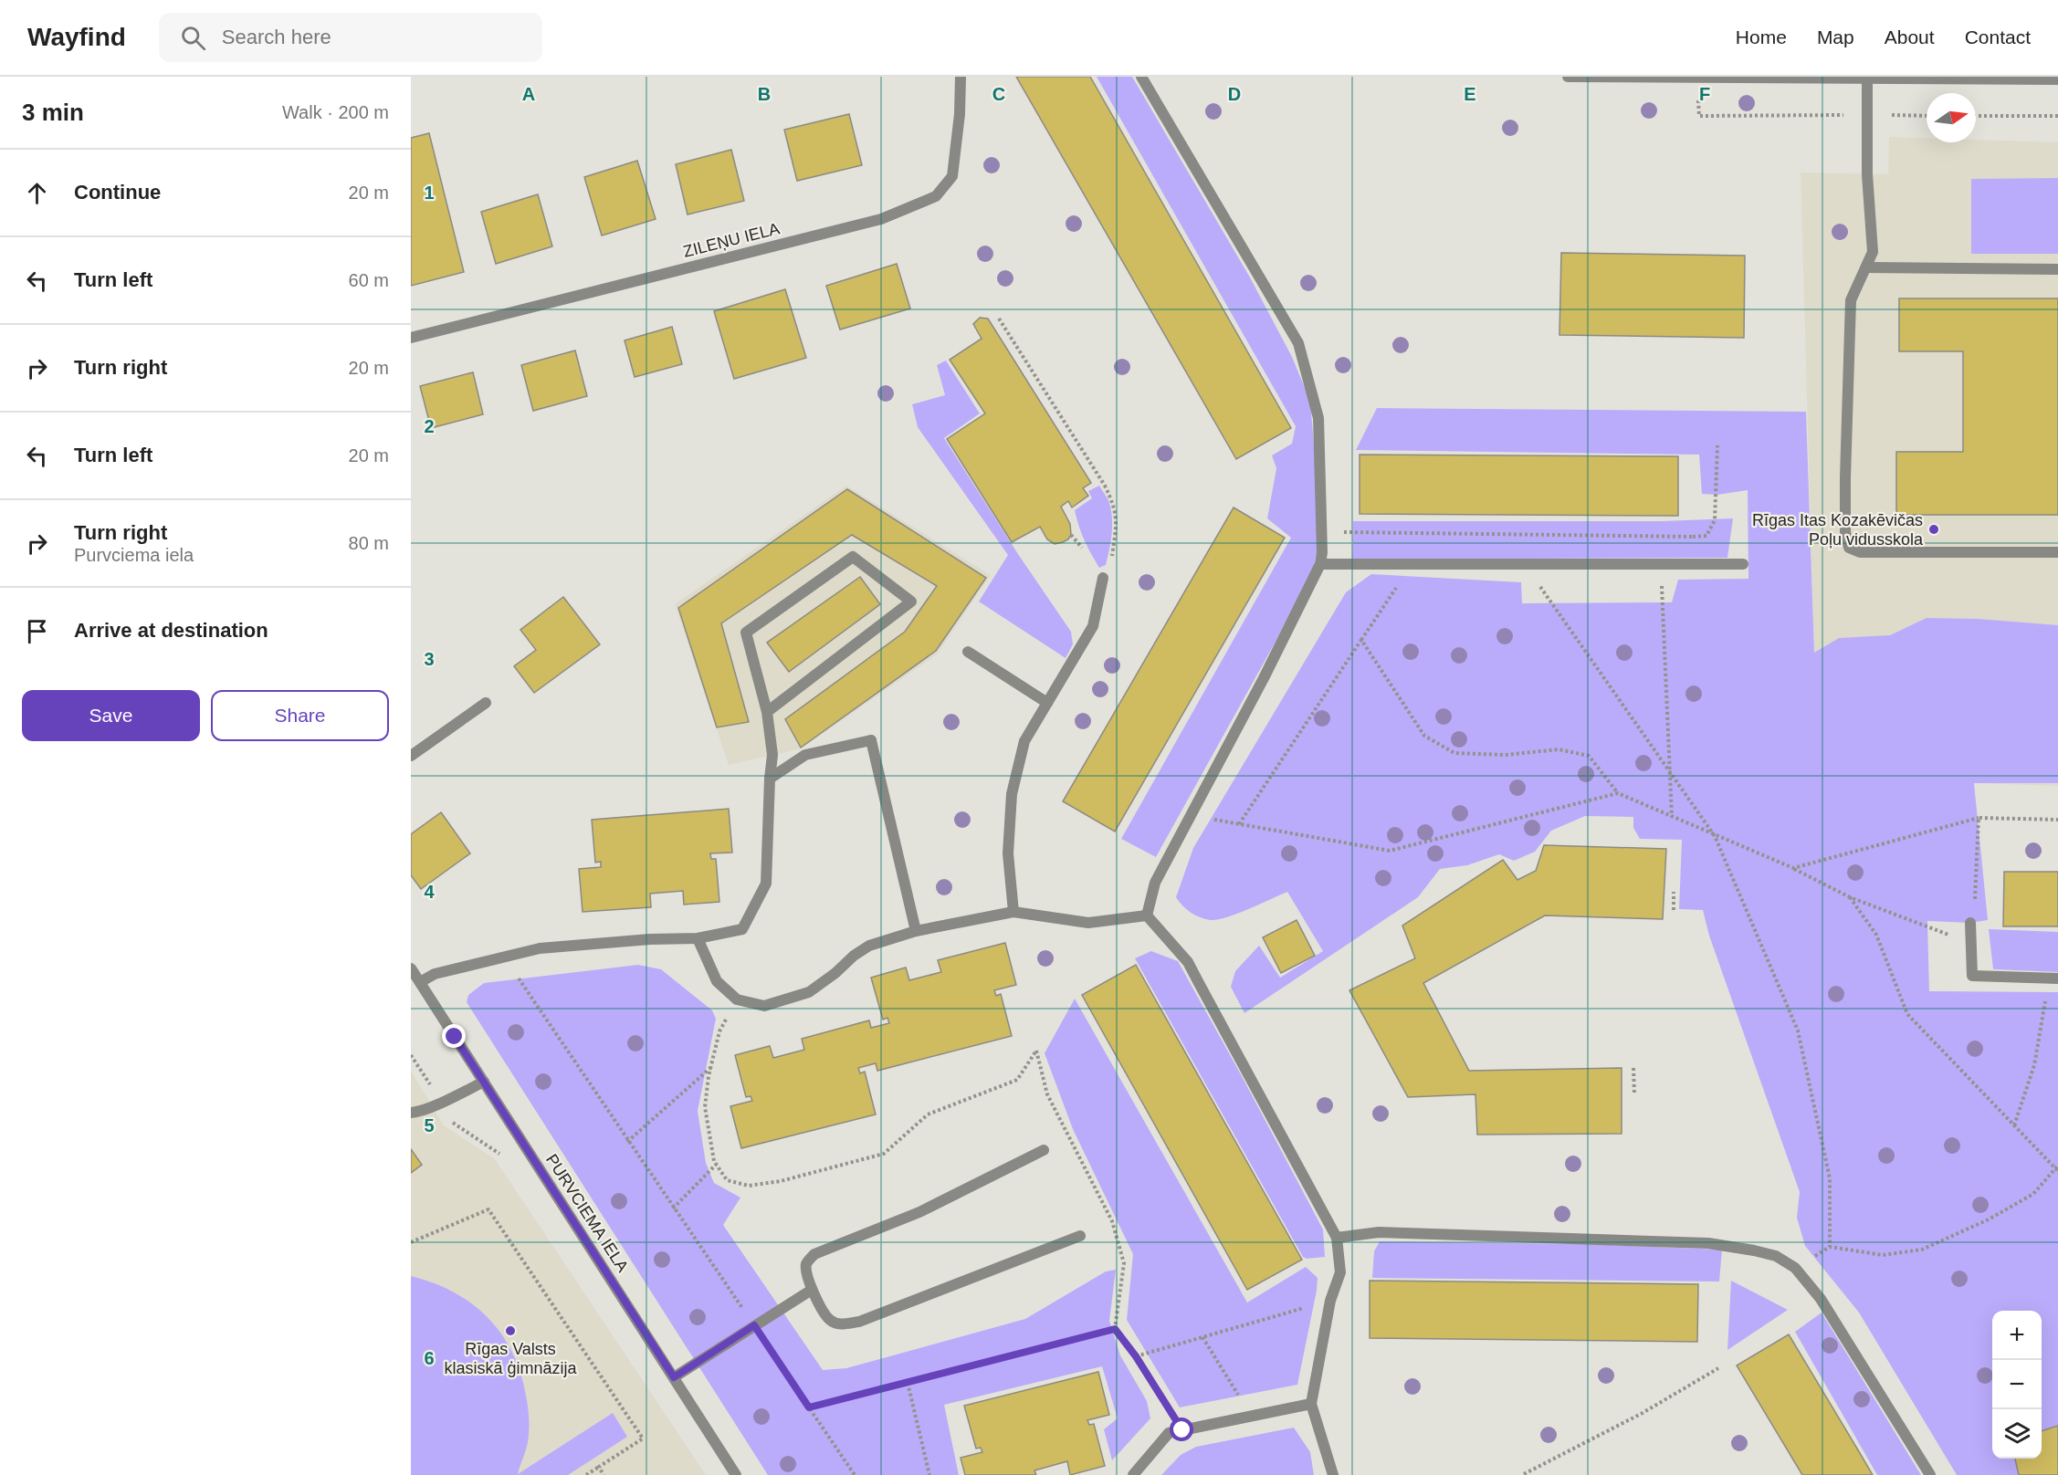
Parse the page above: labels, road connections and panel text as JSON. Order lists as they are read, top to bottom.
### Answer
{
  "streets": {
    "street": ["ZILEŅU IELA", "PURVCIEMA IELA"]
  },
  "places": ["Rīgas Itas Kozakēvičas Poļu vidusskola", "Rīgas Valsts klasiskā ģimnāzija"],
  "north": "right",
  "page": {
    "header": "Wayfind",
    "search": "Search here",
    "nav": [
      "Home",
      "Map",
      "About",
      "Contact"
    ],
    "heading": ["3 min", "Walk · 200 m"],
    "list": [
      ["Continue", "20 m"],
      ["Turn left", "60 m"],
      ["Turn right", "20 m"],
      ["Turn left", "20 m"],
      ["Turn right", "Purvciema iela", "80 m"],
      "Arrive at destination"
    ],
    "buttons": ["Save", "Share"],
    "map_buttons": ["+", "−"]
  },
  "grid": {
    "columns": [
      "A",
      "B",
      "C",
      "D",
      "E",
      "F"
    ],
    "rows": [
      "1",
      "2",
      "3",
      "4",
      "5",
      "6"
    ]
  }
}
